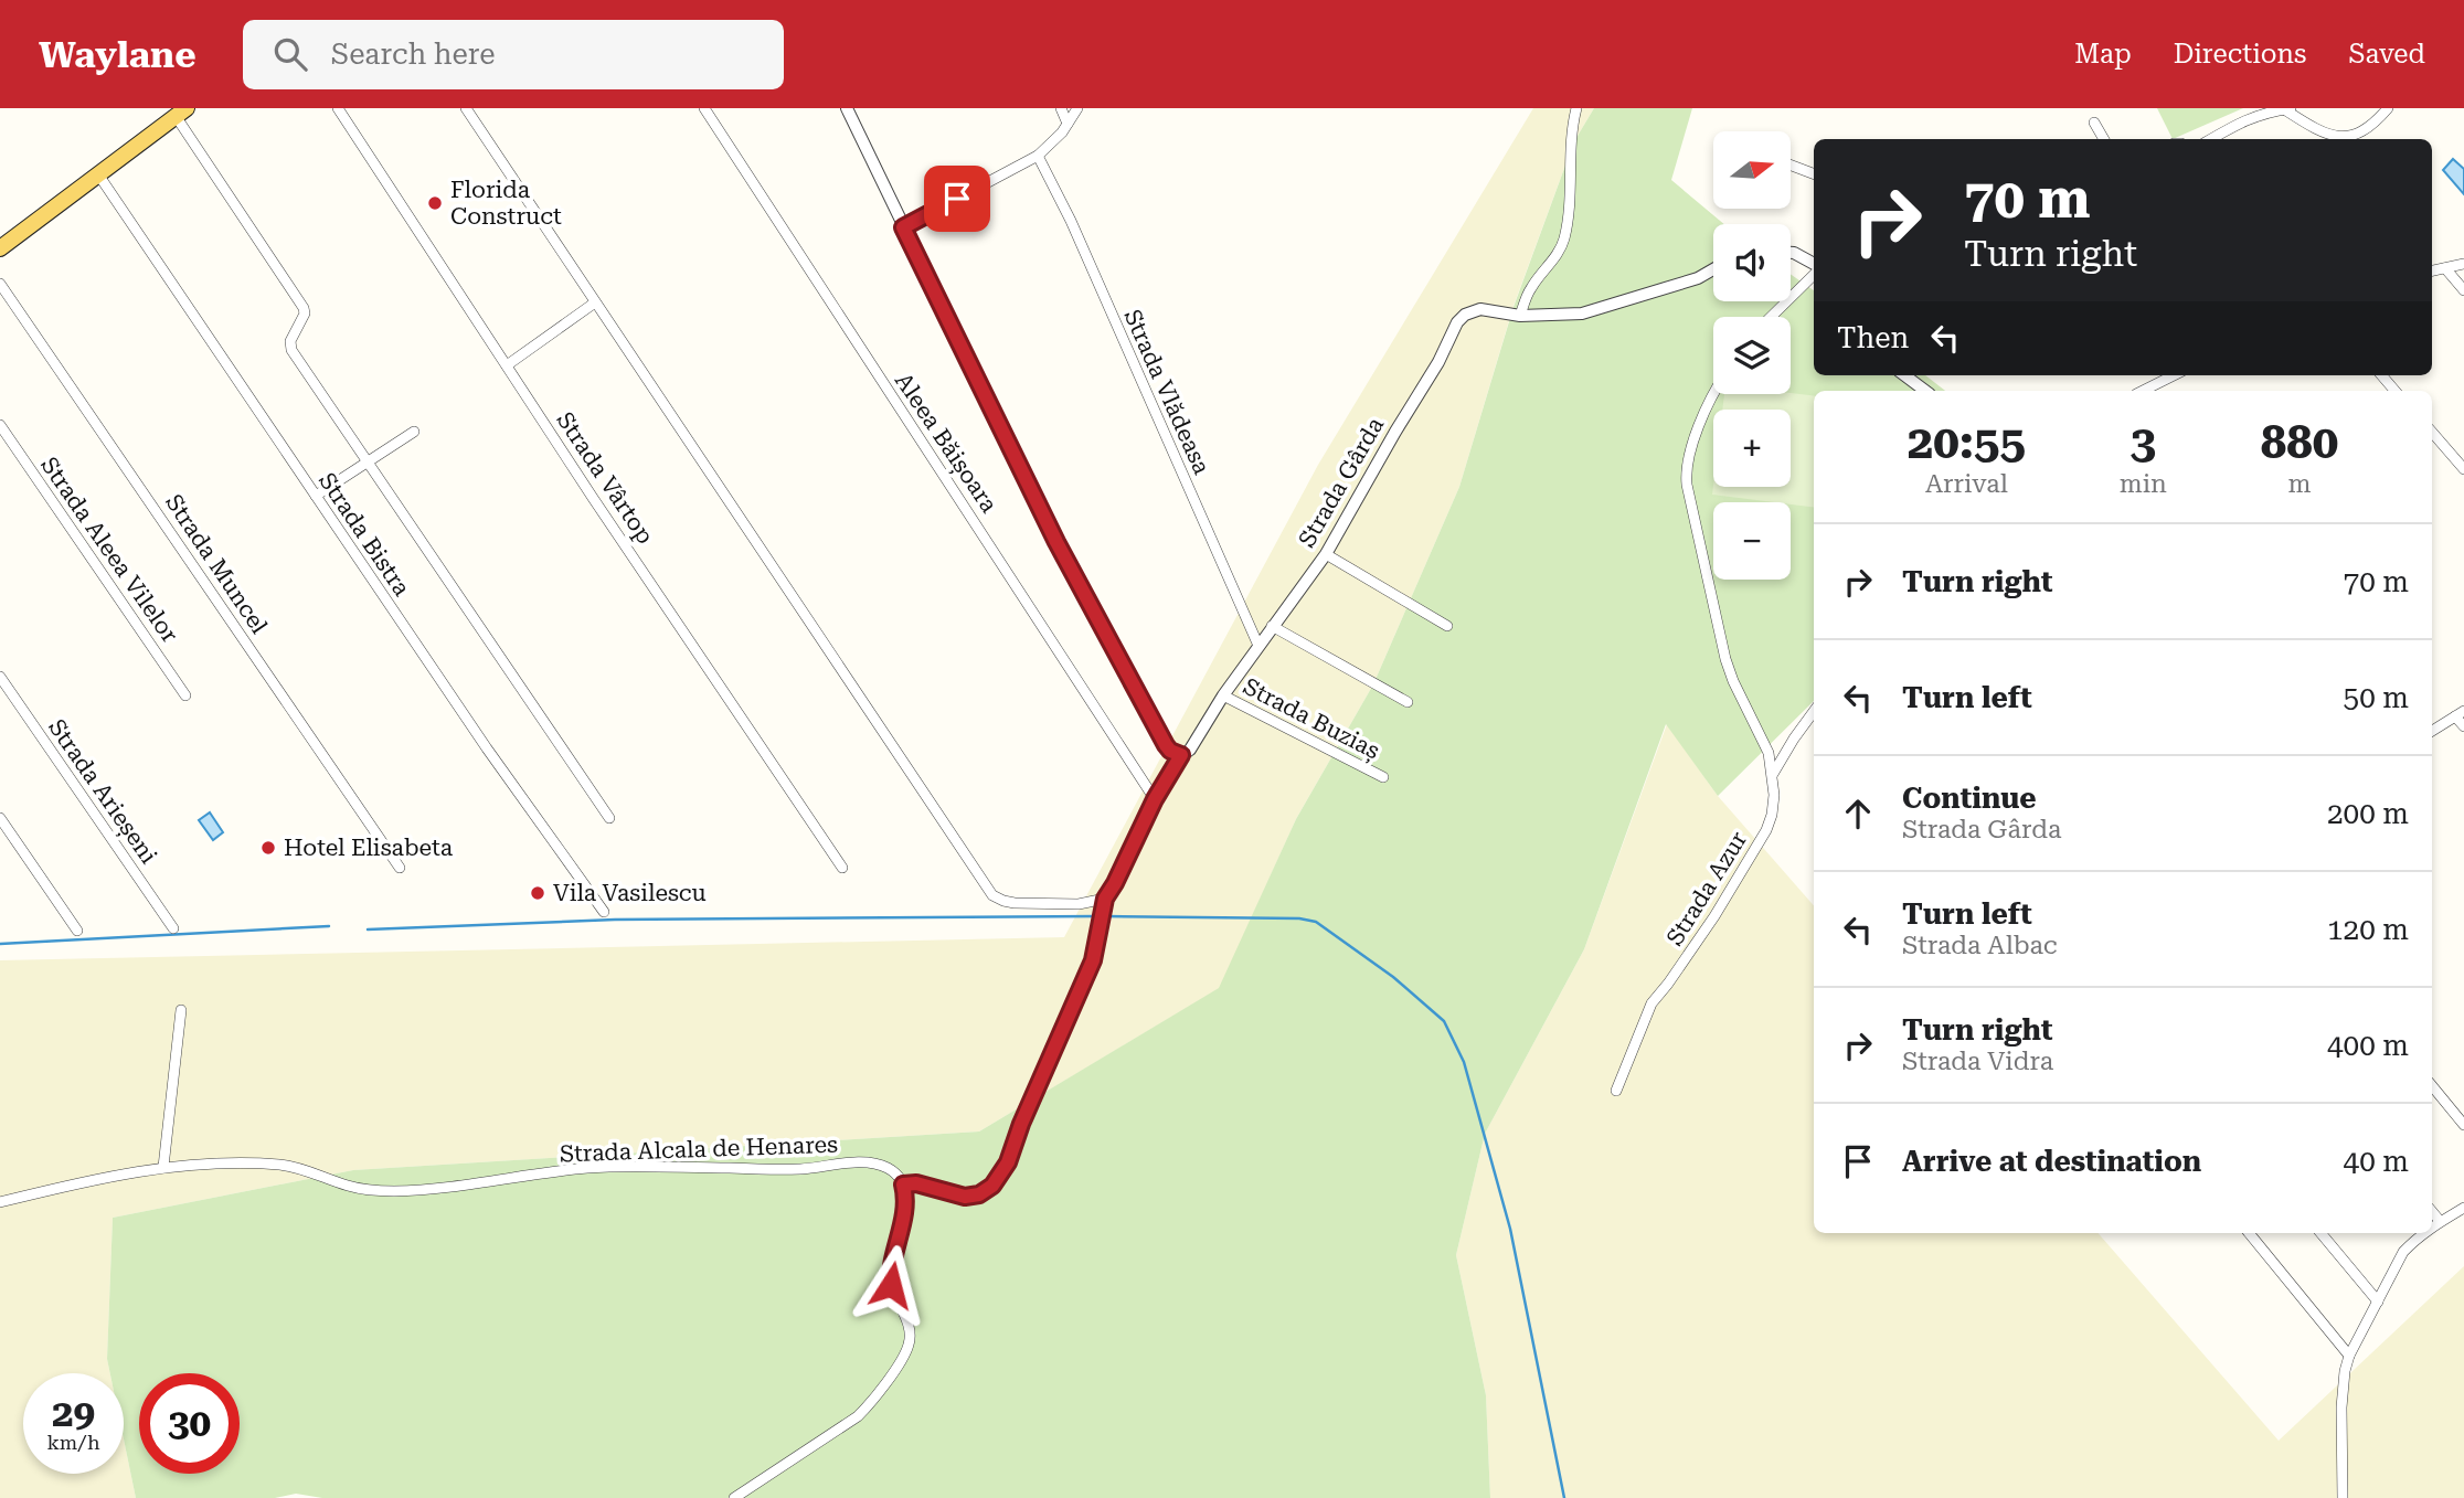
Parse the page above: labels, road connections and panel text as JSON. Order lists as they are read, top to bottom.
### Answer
{
  "streets": {
    "street": [
      "Strada Vlădeasa",
      "Aleea Băișoara",
      "Strada Vârtop",
      "Strada Gârda",
      "Strada Bistra",
      "Strada Aleea Vilelor",
      "Strada Muncel",
      "Strada Buziaș",
      "Strada Arieșeni",
      "Strada Azur",
      "Strada Alcala de Henares"
    ]
  },
  "crossings": [
    ["Strada Vlădeasa", "Strada Gârda"],
    ["Aleea Băișoara", "Strada Gârda"],
    ["Strada Gârda", "Strada Buziaș"],
    ["Strada Gârda", "Strada Alcala de Henares"]
  ],
  "places": ["Florida Construct", "Hotel Elisabeta", "Vila Vasilescu"],
  "north": "right",
  "page": {
    "header": "Waylane",
    "search": "Search here",
    "nav": ["Map", "Directions", "Saved"],
    "map_buttons": ["+", "−"],
    "turn": ["70 m", "Turn right"],
    "then": "Then",
    "eta": [
      "20:55",
      "Arrival",
      "3",
      "min",
      "880",
      "m"
    ],
    "list": [
      {
        "name": "Turn right",
        "value": "70 m"
      },
      {
        "name": "Turn left",
        "value": "50 m"
      },
      {
        "name": "Continue",
        "note": "Strada Gârda",
        "value": "200 m"
      },
      {
        "name": "Turn left",
        "note": "Strada Albac",
        "value": "120 m"
      },
      {
        "name": "Turn right",
        "note": "Strada Vidra",
        "value": "400 m"
      },
      {
        "name": "Arrive at destination",
        "value": "40 m"
      }
    ],
    "speed": "29 km/h",
    "limit": "30"
  }
}
